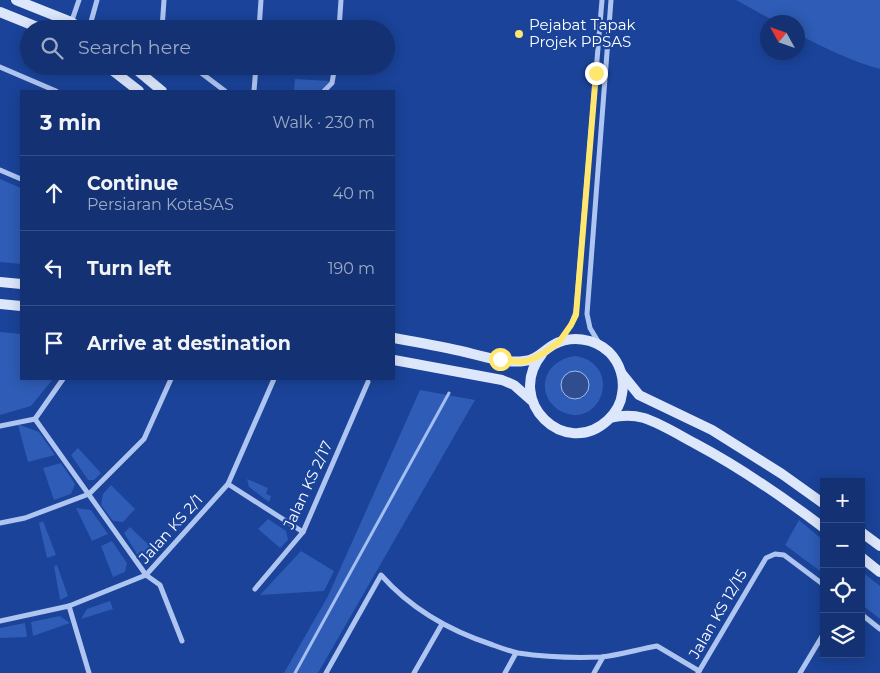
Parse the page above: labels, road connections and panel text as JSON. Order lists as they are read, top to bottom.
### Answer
{
  "streets": {
    "street": ["Jalan KS 2/17", "Jalan KS 2/1", "Jalan KS 12/15"]
  },
  "places": ["Pejabat Tapak Projek PPSAS"],
  "north": "top left",
  "page": {
    "search": "Search here",
    "heading": ["3 min", "Walk · 230 m"],
    "list": [
      ["Continue", "Persiaran KotaSAS", "40 m"],
      ["Turn left", "190 m"],
      "Arrive at destination"
    ],
    "map_buttons": ["+", "−"]
  }
}
